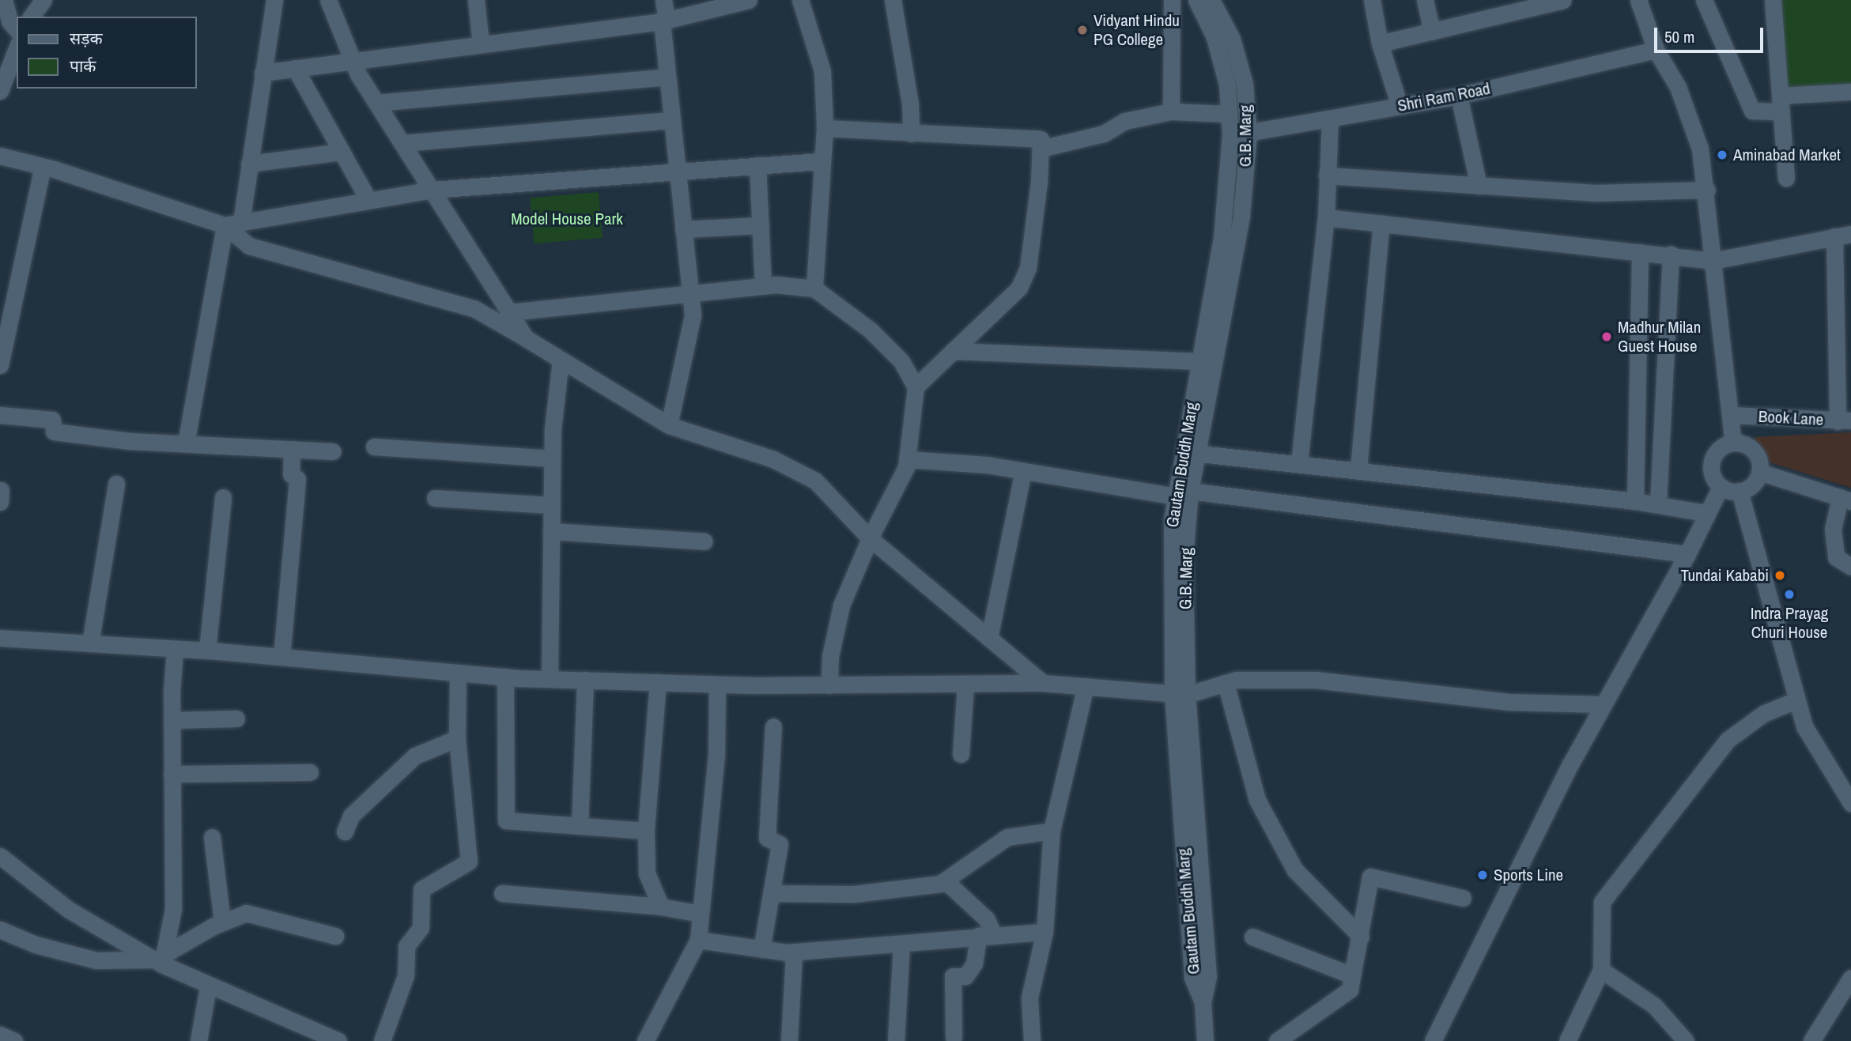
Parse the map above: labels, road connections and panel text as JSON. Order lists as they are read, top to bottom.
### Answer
{
  "streets": {
    "street": [
      "Shri Ram Road",
      "G.B. Marg",
      "Book Lane",
      "Gautam Buddh Marg"
    ]
  },
  "crossings": [
    ["Shri Ram Road", "G.B. Marg"],
    ["Shri Ram Road", "Gautam Buddh Marg"],
    ["G.B. Marg", "Gautam Buddh Marg"]
  ],
  "parks": ["Model House Park"],
  "places": [
    "Vidyant Hindu PG College",
    "Aminabad Market",
    "Madhur Milan Guest House",
    "Tundai Kababi",
    "Indra Prayag Churi House",
    "Sports Line"
  ],
  "legend": ["सड़क", "पार्क"],
  "scale_bar": "50 m"
}
